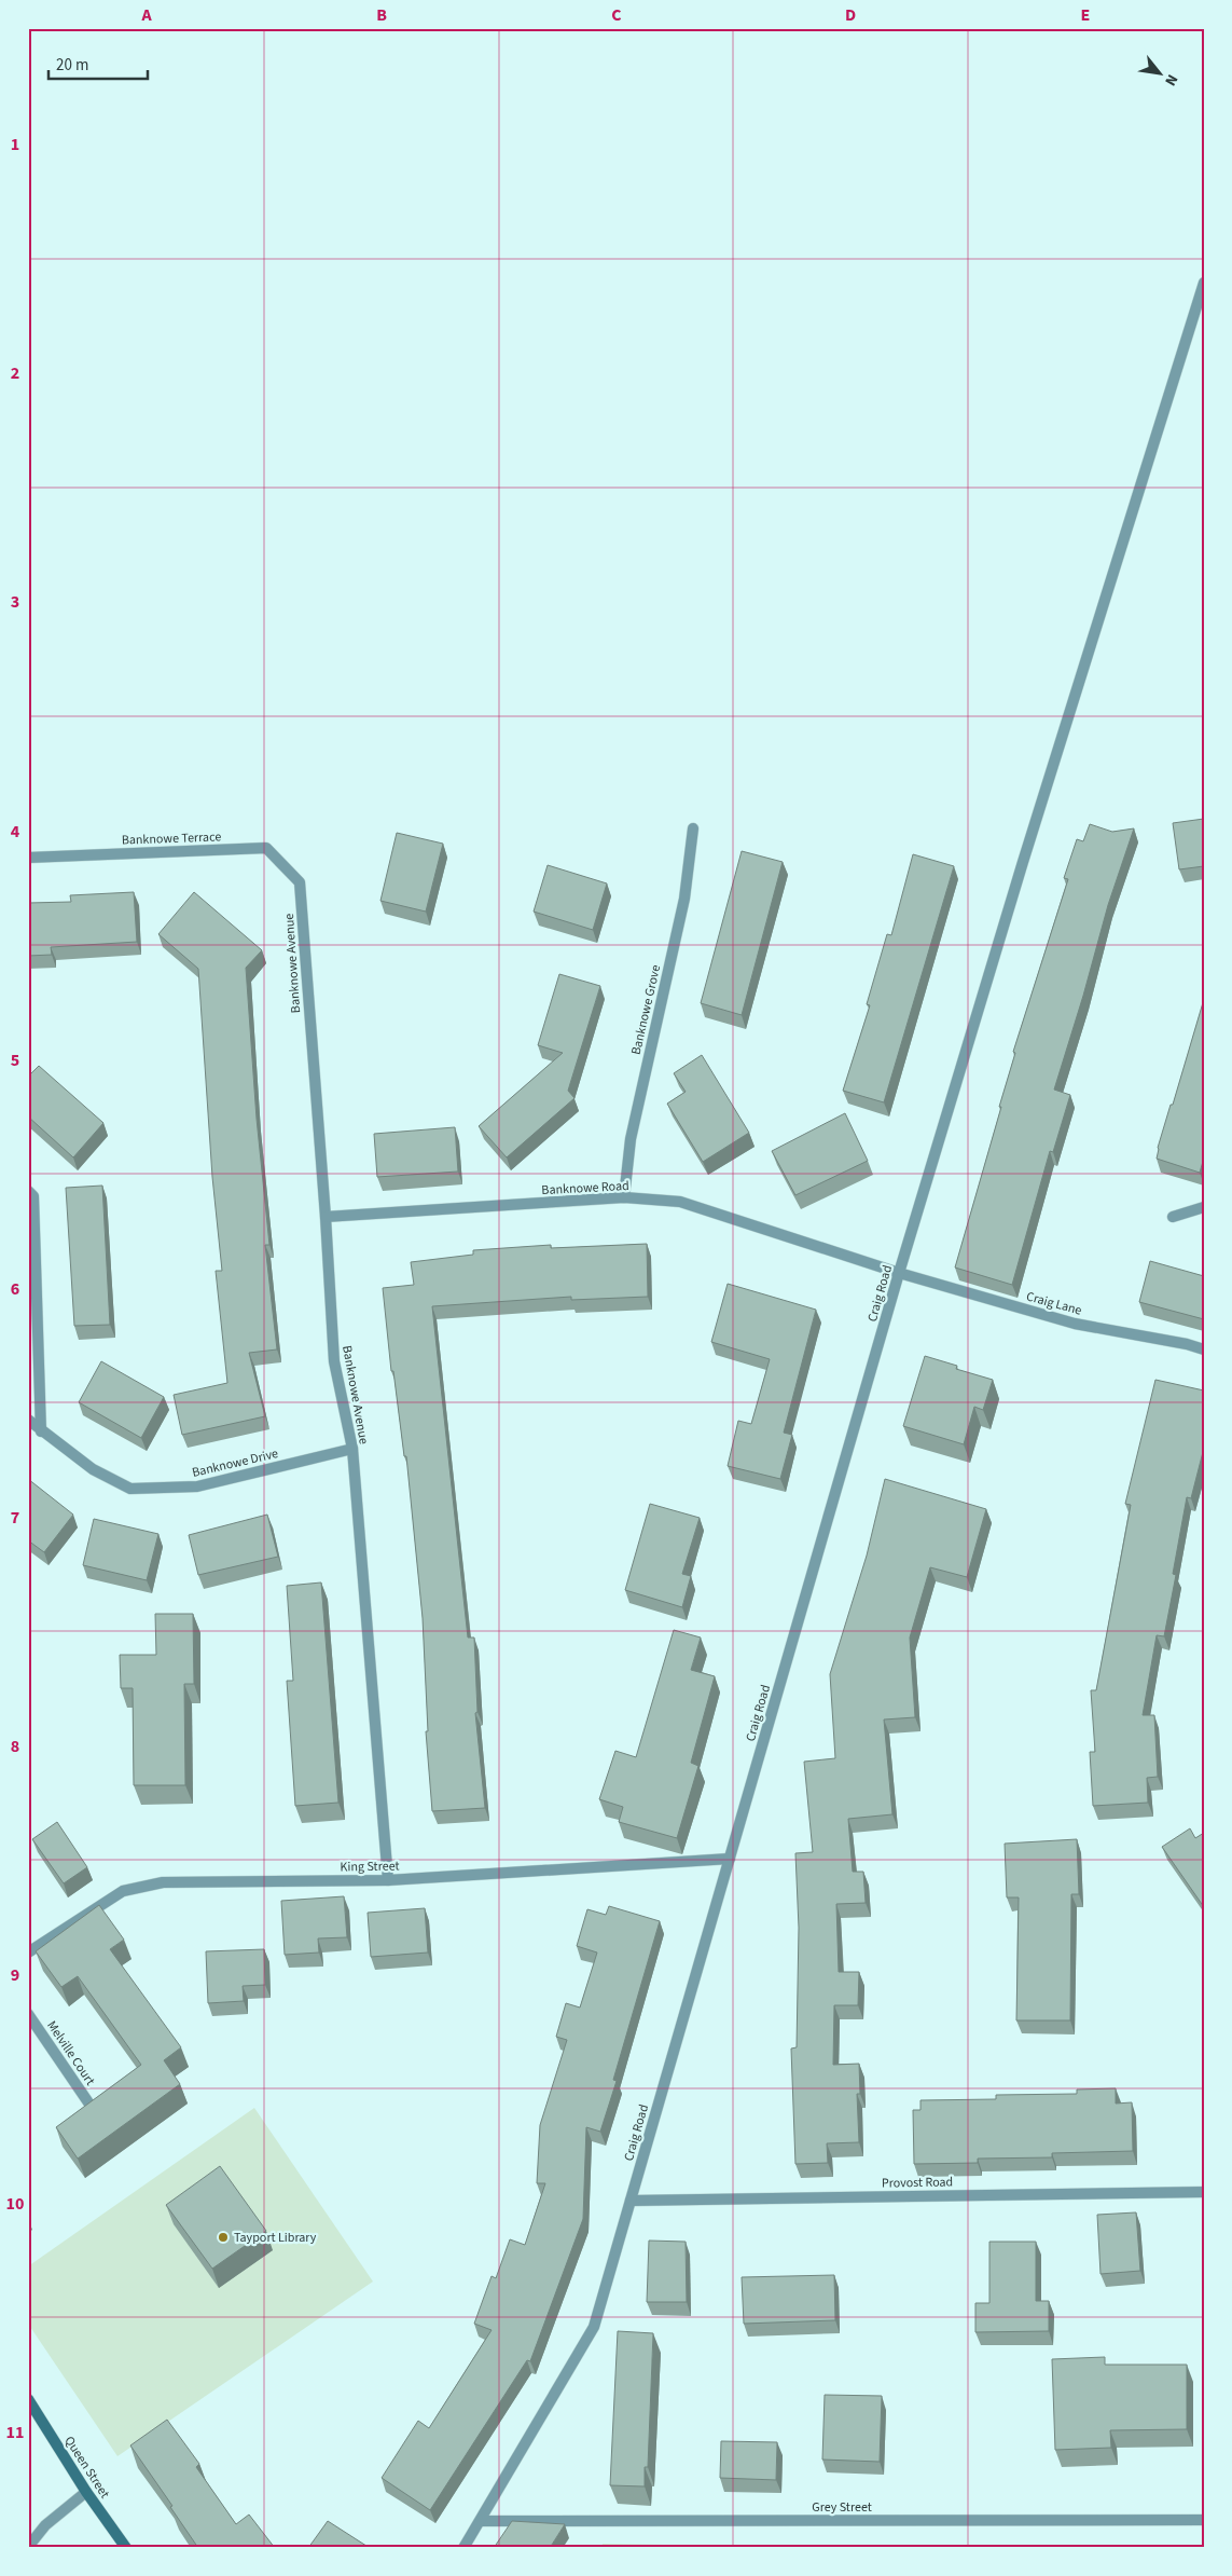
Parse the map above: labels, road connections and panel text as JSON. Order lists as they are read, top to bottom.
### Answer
{
  "streets": {
    "main road": ["Queen Street"],
    "street": [
      "Banknowe Terrace",
      "Banknowe Avenue",
      "Banknowe Grove",
      "Banknowe Road",
      "Craig Road",
      "Craig Lane",
      "Banknowe Drive",
      "King Street",
      "Melville Court",
      "Provost Road",
      "Grey Street"
    ]
  },
  "crossings": [
    ["Banknowe Terrace", "Banknowe Avenue"],
    ["Banknowe Avenue", "Banknowe Road"],
    ["Banknowe Avenue", "Banknowe Drive"],
    ["Banknowe Avenue", "King Street"],
    ["Banknowe Grove", "Banknowe Road"],
    ["Banknowe Road", "Craig Road"],
    ["Banknowe Road", "Craig Lane"],
    ["Craig Road", "Craig Lane"],
    ["Craig Road", "King Street"],
    ["Craig Road", "Provost Road"],
    ["Craig Road", "Grey Street"]
  ],
  "places": ["Tayport Library"],
  "scale_bar": "20 m",
  "north": "bottom right",
  "grid": {
    "columns": [
      "A",
      "B",
      "C",
      "D",
      "E"
    ],
    "rows": [
      "1",
      "2",
      "3",
      "4",
      "5",
      "6",
      "7",
      "8",
      "9",
      "10",
      "11"
    ]
  }
}
